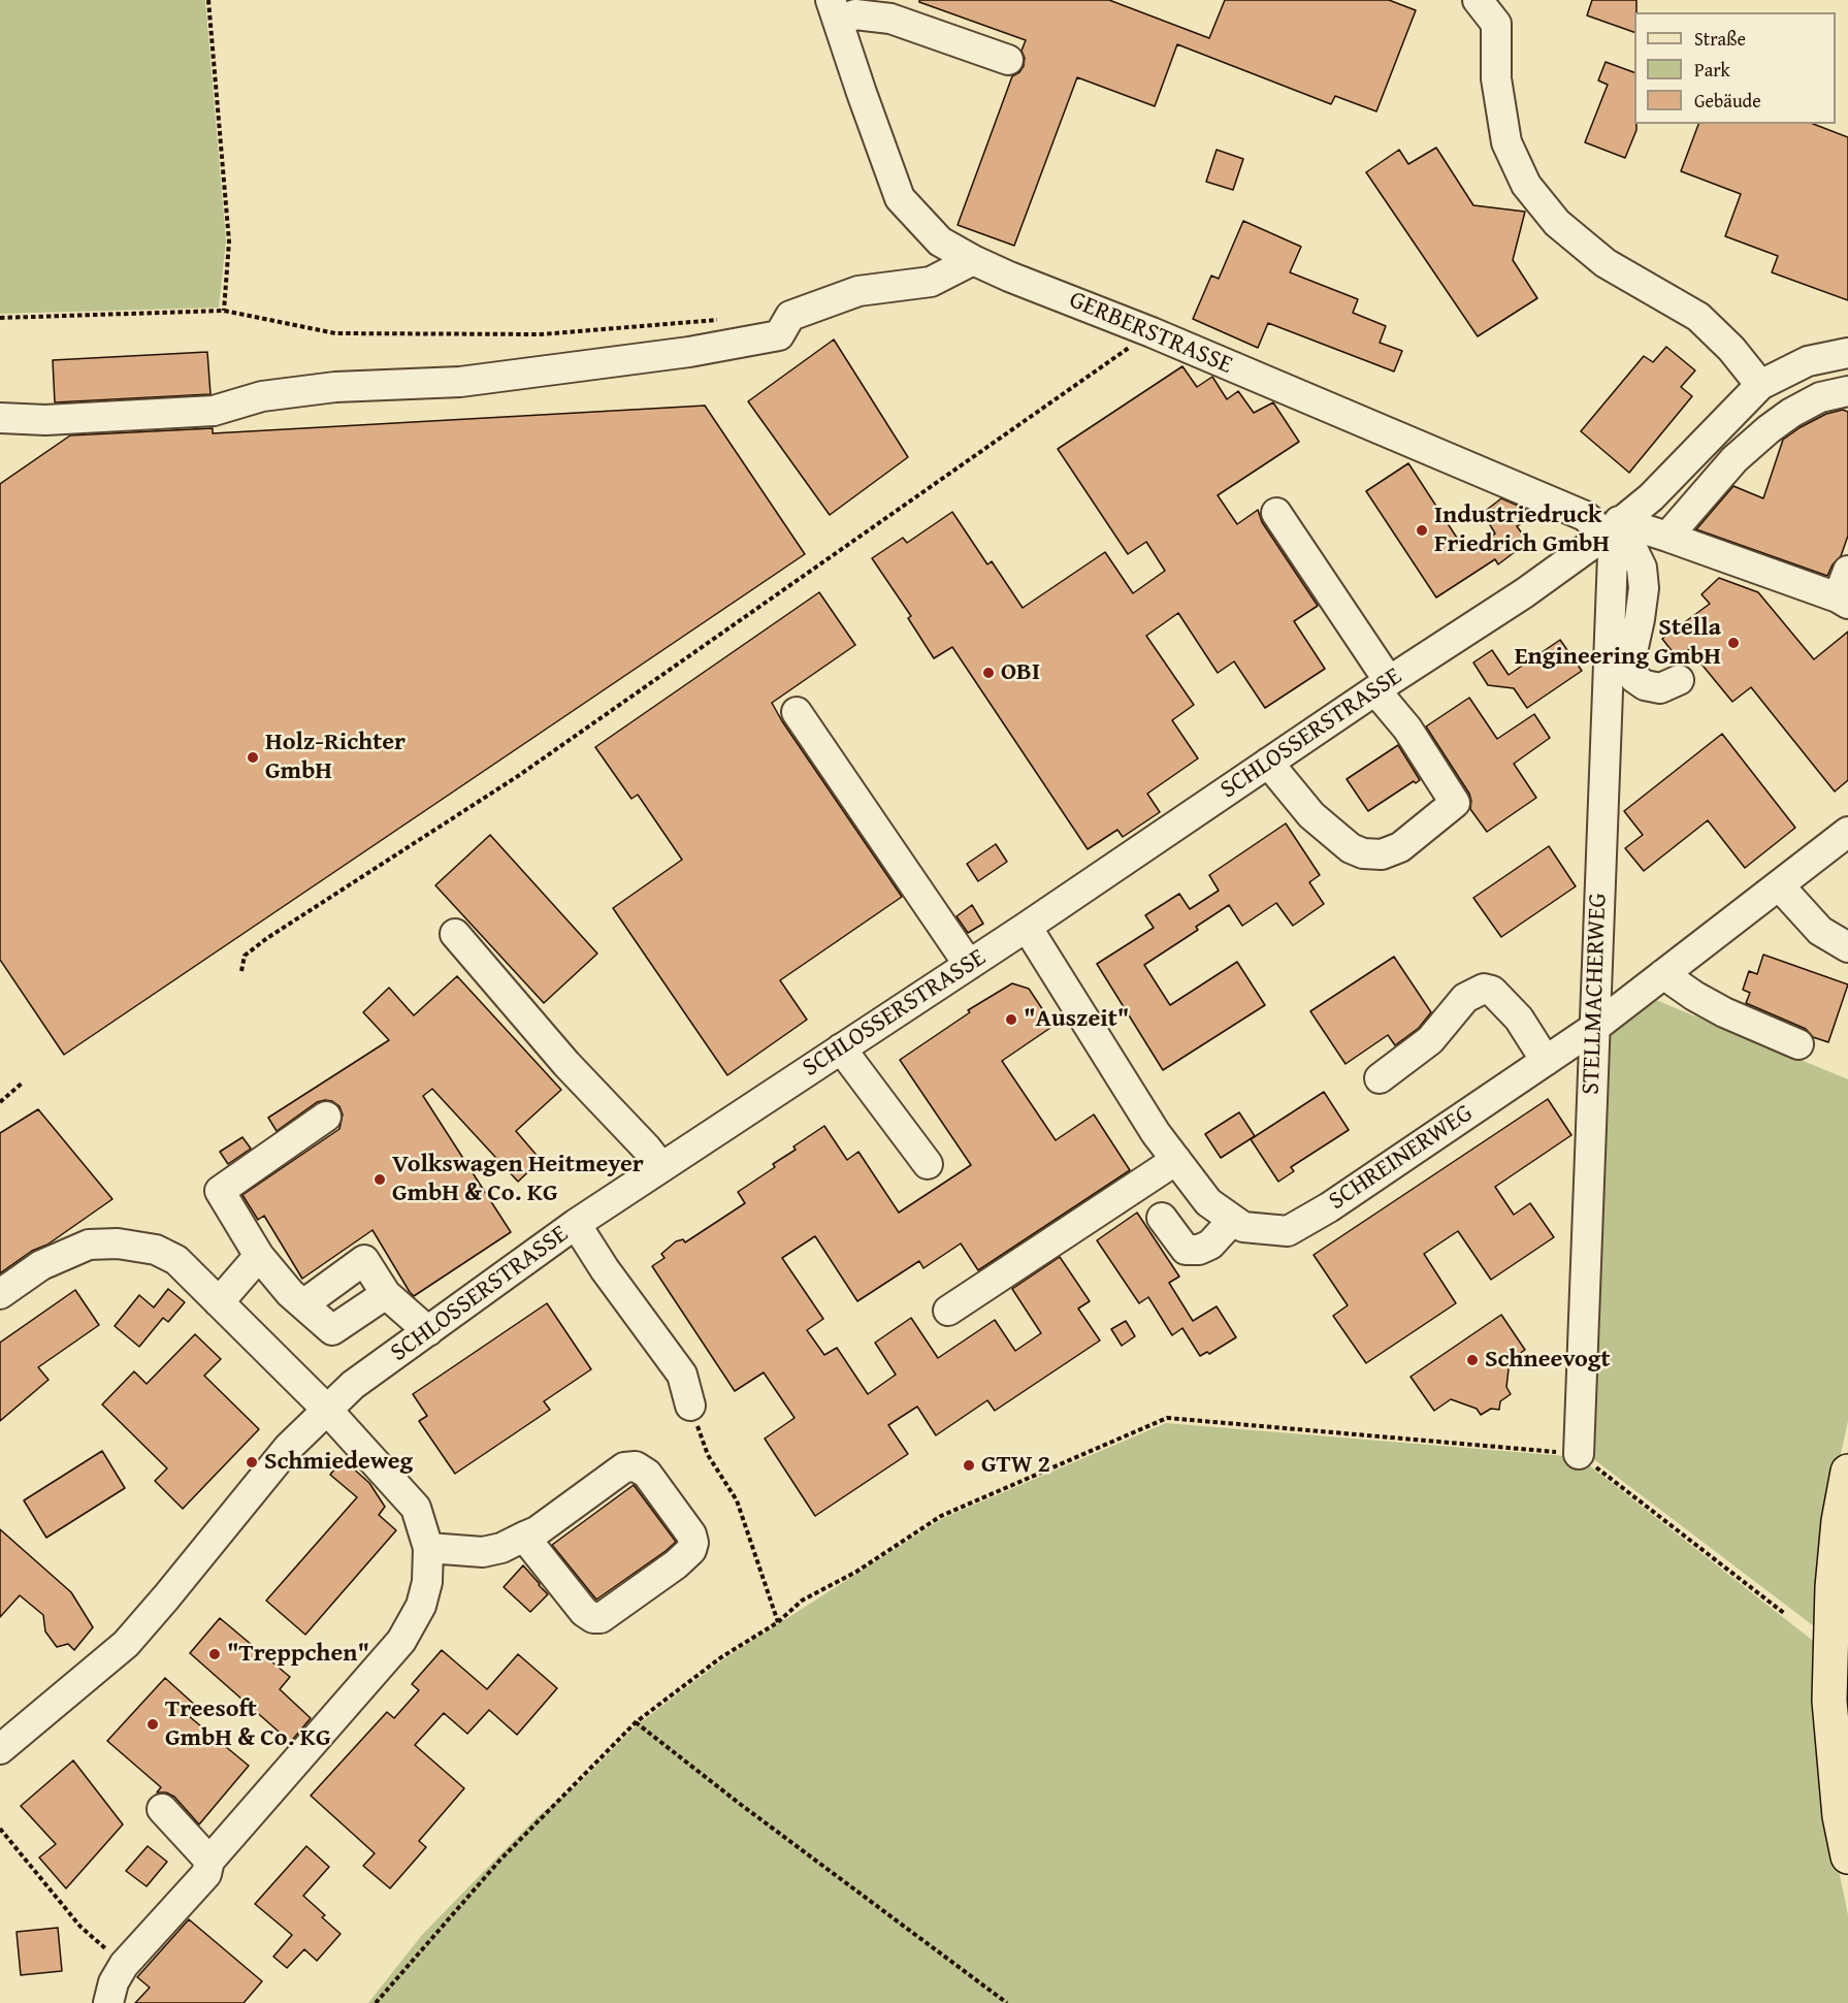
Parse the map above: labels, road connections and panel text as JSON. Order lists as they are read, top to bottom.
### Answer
{
  "streets": {
    "street": [
      "GERBERSTRASSE",
      "SCHLOSSERSTRASSE",
      "STELLMACHERWEG",
      "SCHREINERWEG"
    ]
  },
  "crossings": [
    ["GERBERSTRASSE", "SCHLOSSERSTRASSE"],
    ["GERBERSTRASSE", "STELLMACHERWEG"],
    ["SCHLOSSERSTRASSE", "STELLMACHERWEG"],
    ["SCHLOSSERSTRASSE", "SCHREINERWEG"],
    ["STELLMACHERWEG", "SCHREINERWEG"]
  ],
  "places": [
    "Industriedruck Friedrich GmbH",
    "Stella Engineering GmbH",
    "OBI",
    "Holz-Richter GmbH",
    "\"Auszeit\"",
    "Volkswagen Heitmeyer GmbH & Co. KG",
    "Schneevogt",
    "Schmiedeweg",
    "GTW 2",
    "\"Treppchen\"",
    "Treesoft GmbH & Co. KG"
  ],
  "legend": ["Straße", "Park", "Gebäude"]
}
